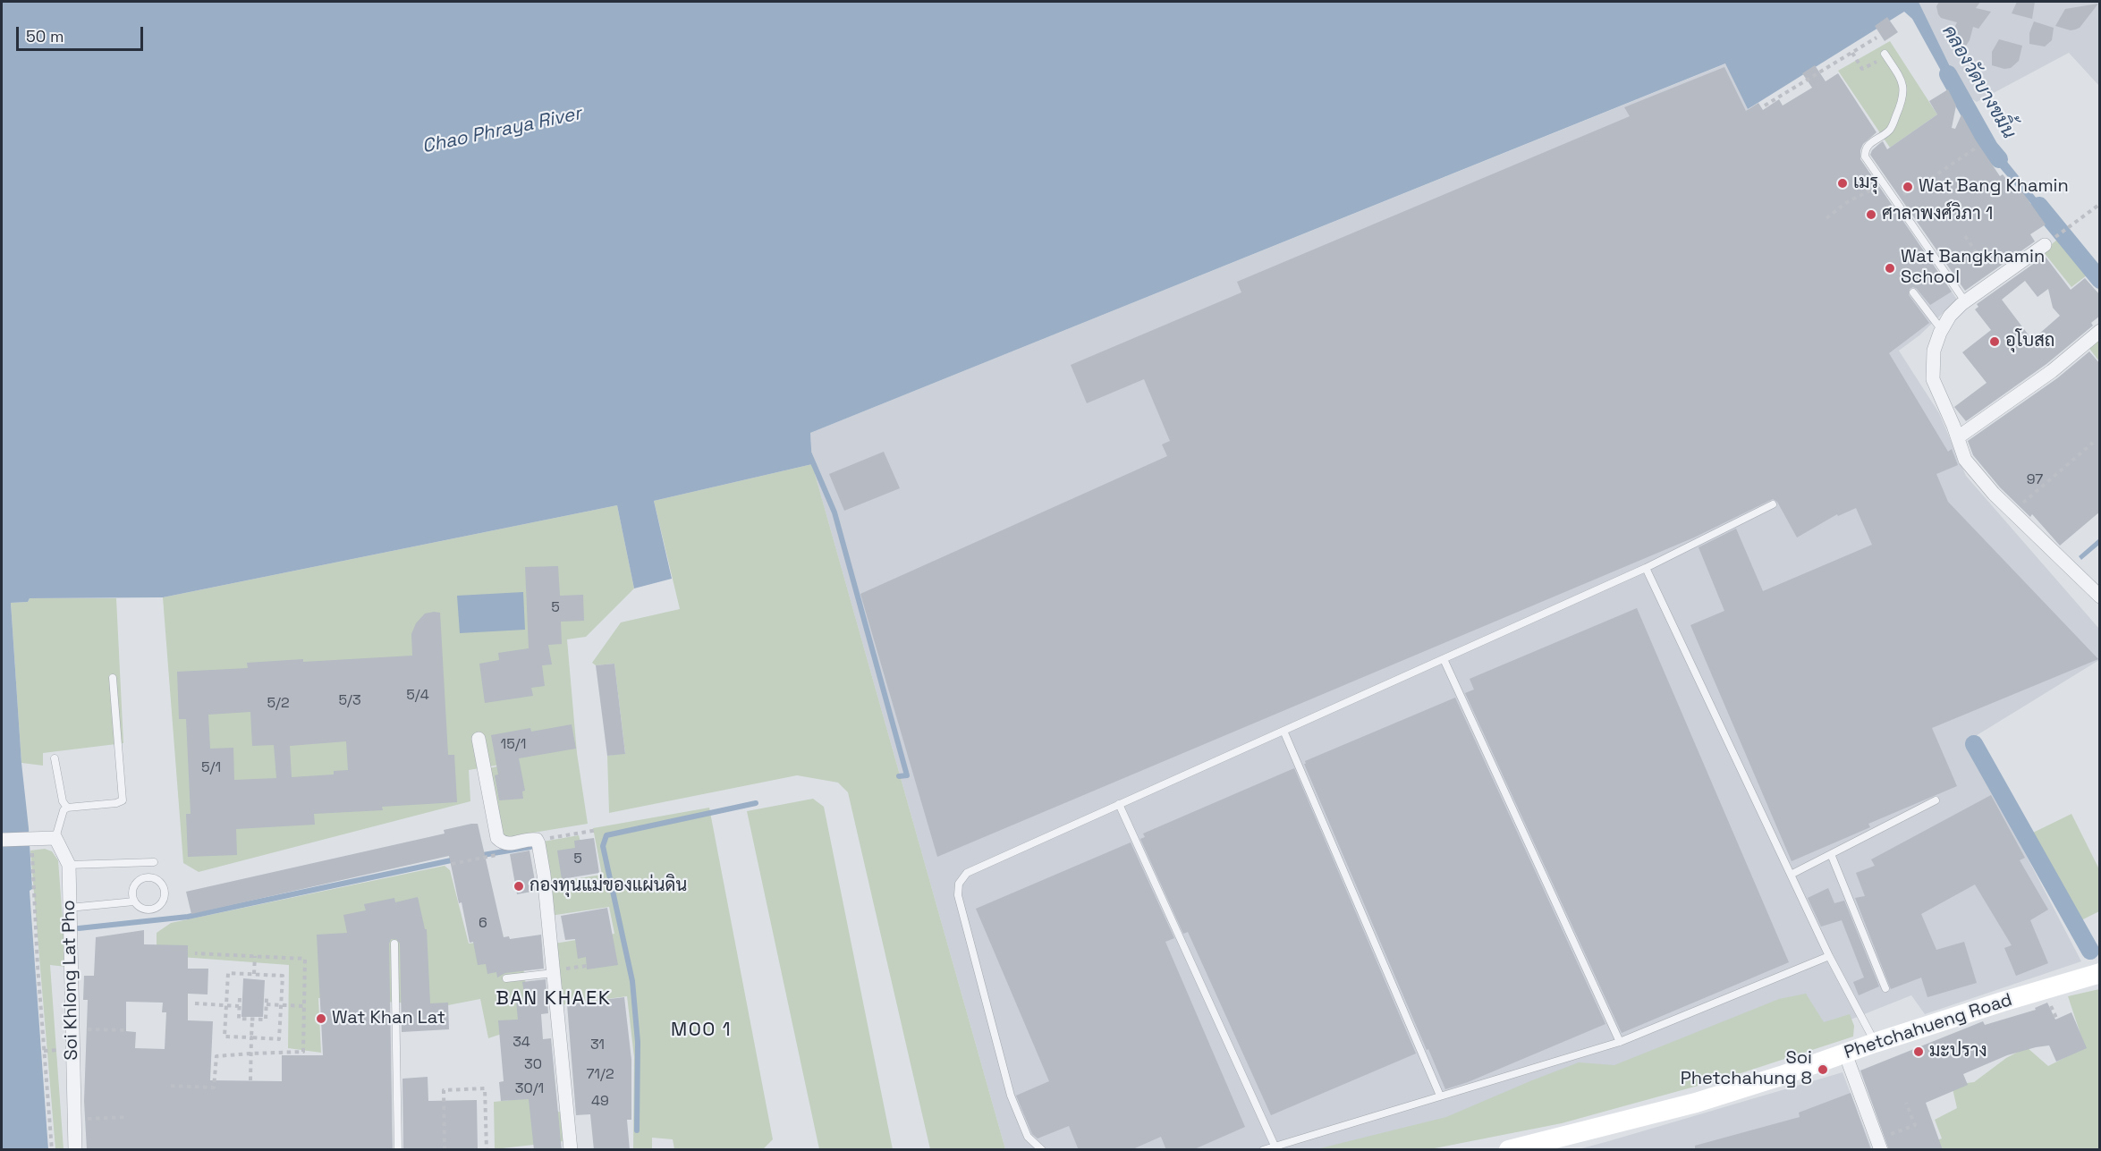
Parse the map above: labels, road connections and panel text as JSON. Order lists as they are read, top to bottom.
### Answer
{
  "streets": {
    "main road": ["Phetchahueng Road"],
    "street": ["Soi Khlong Lat Pho"]
  },
  "districts": ["BAN KHAEK", "MOO 1"],
  "water": ["คลองวัดบางขมิ้น", "Chao Phraya River"],
  "places": [
    "เมรุ",
    "Wat Bang Khamin",
    "ศาลาพงศ์วิภา 1",
    "Wat Bangkhamin School",
    "อุโบสถ",
    "กองทุนแม่ของแผ่นดิน",
    "Wat Khan Lat",
    "มะปราง",
    "Soi Phetchahung 8"
  ],
  "house_numbers": [
    "97",
    "5",
    "5/4",
    "5/3",
    "5/2",
    "15/1",
    "5/1",
    "5",
    "6",
    "34",
    "31",
    "30",
    "71/2",
    "30/1",
    "49"
  ],
  "scale_bar": "50 m"
}
